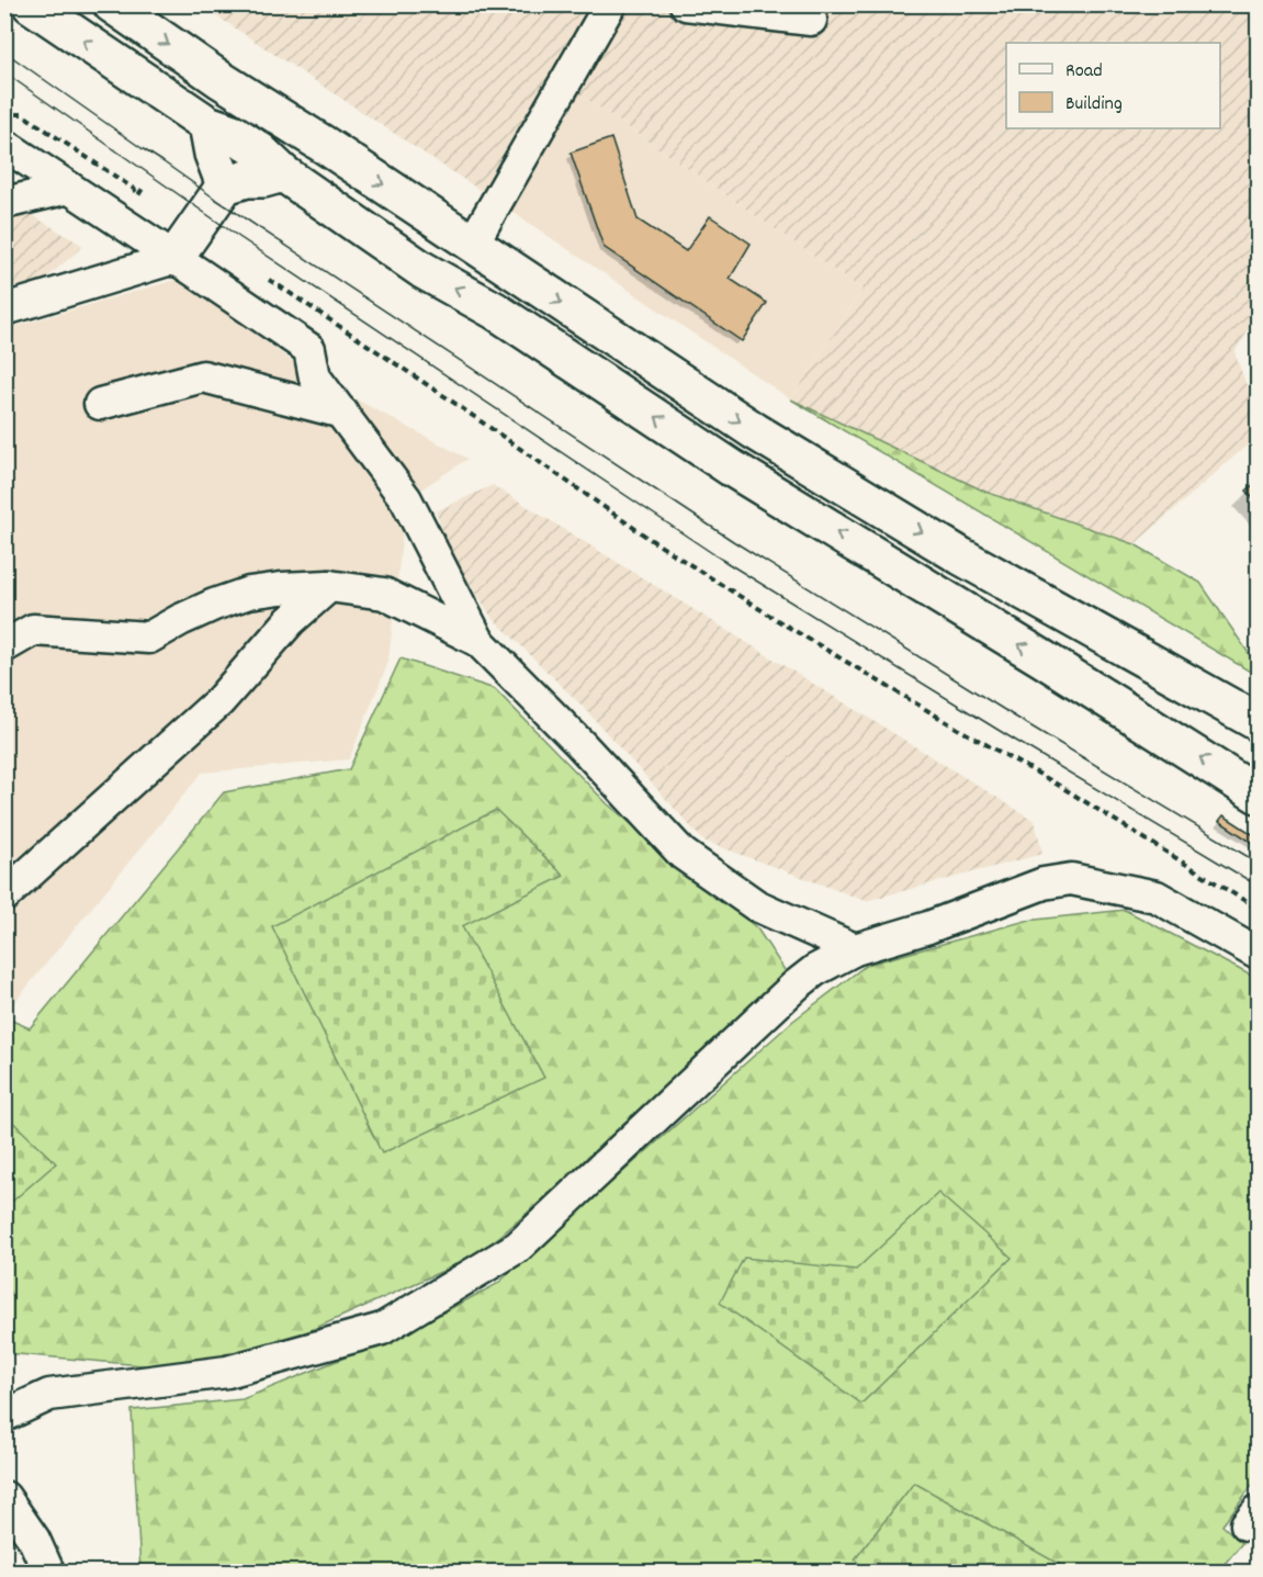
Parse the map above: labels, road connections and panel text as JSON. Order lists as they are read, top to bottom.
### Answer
{
  "legend": ["Road", "Building"]
}
